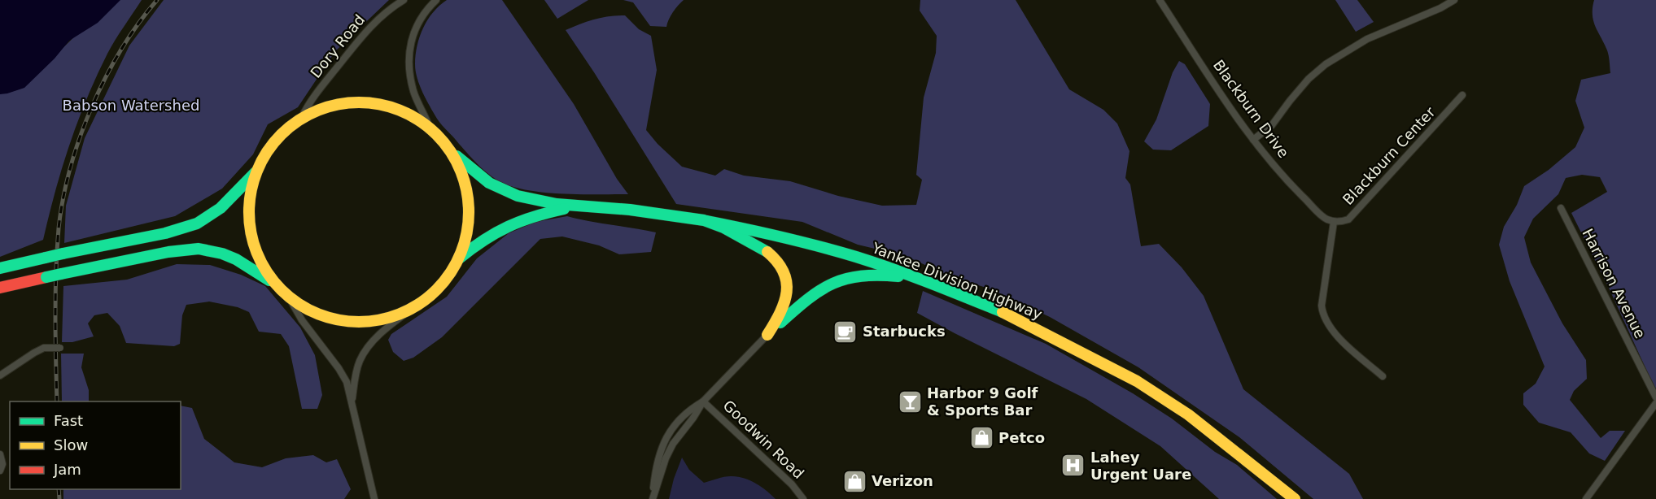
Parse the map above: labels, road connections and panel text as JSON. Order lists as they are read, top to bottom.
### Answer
{
  "streets": {
    "highway": ["Yankee Division Highway"],
    "street": [
      "Dory Road",
      "Blackburn Drive",
      "Blackburn Center",
      "Harrison Avenue",
      "Goodwin Road"
    ]
  },
  "crossings": [
    ["Blackburn Drive", "Blackburn Center"]
  ],
  "parks": ["Babson Watershed"],
  "places": {
    "cafe": ["Starbucks"],
    "bar": ["Harbor 9 Golf & Sports Bar"],
    "shop": ["Petco", "Verizon"],
    "hospital": ["Lahey Urgent Uare"]
  },
  "legend": ["Fast", "Slow", "Jam"]
}
